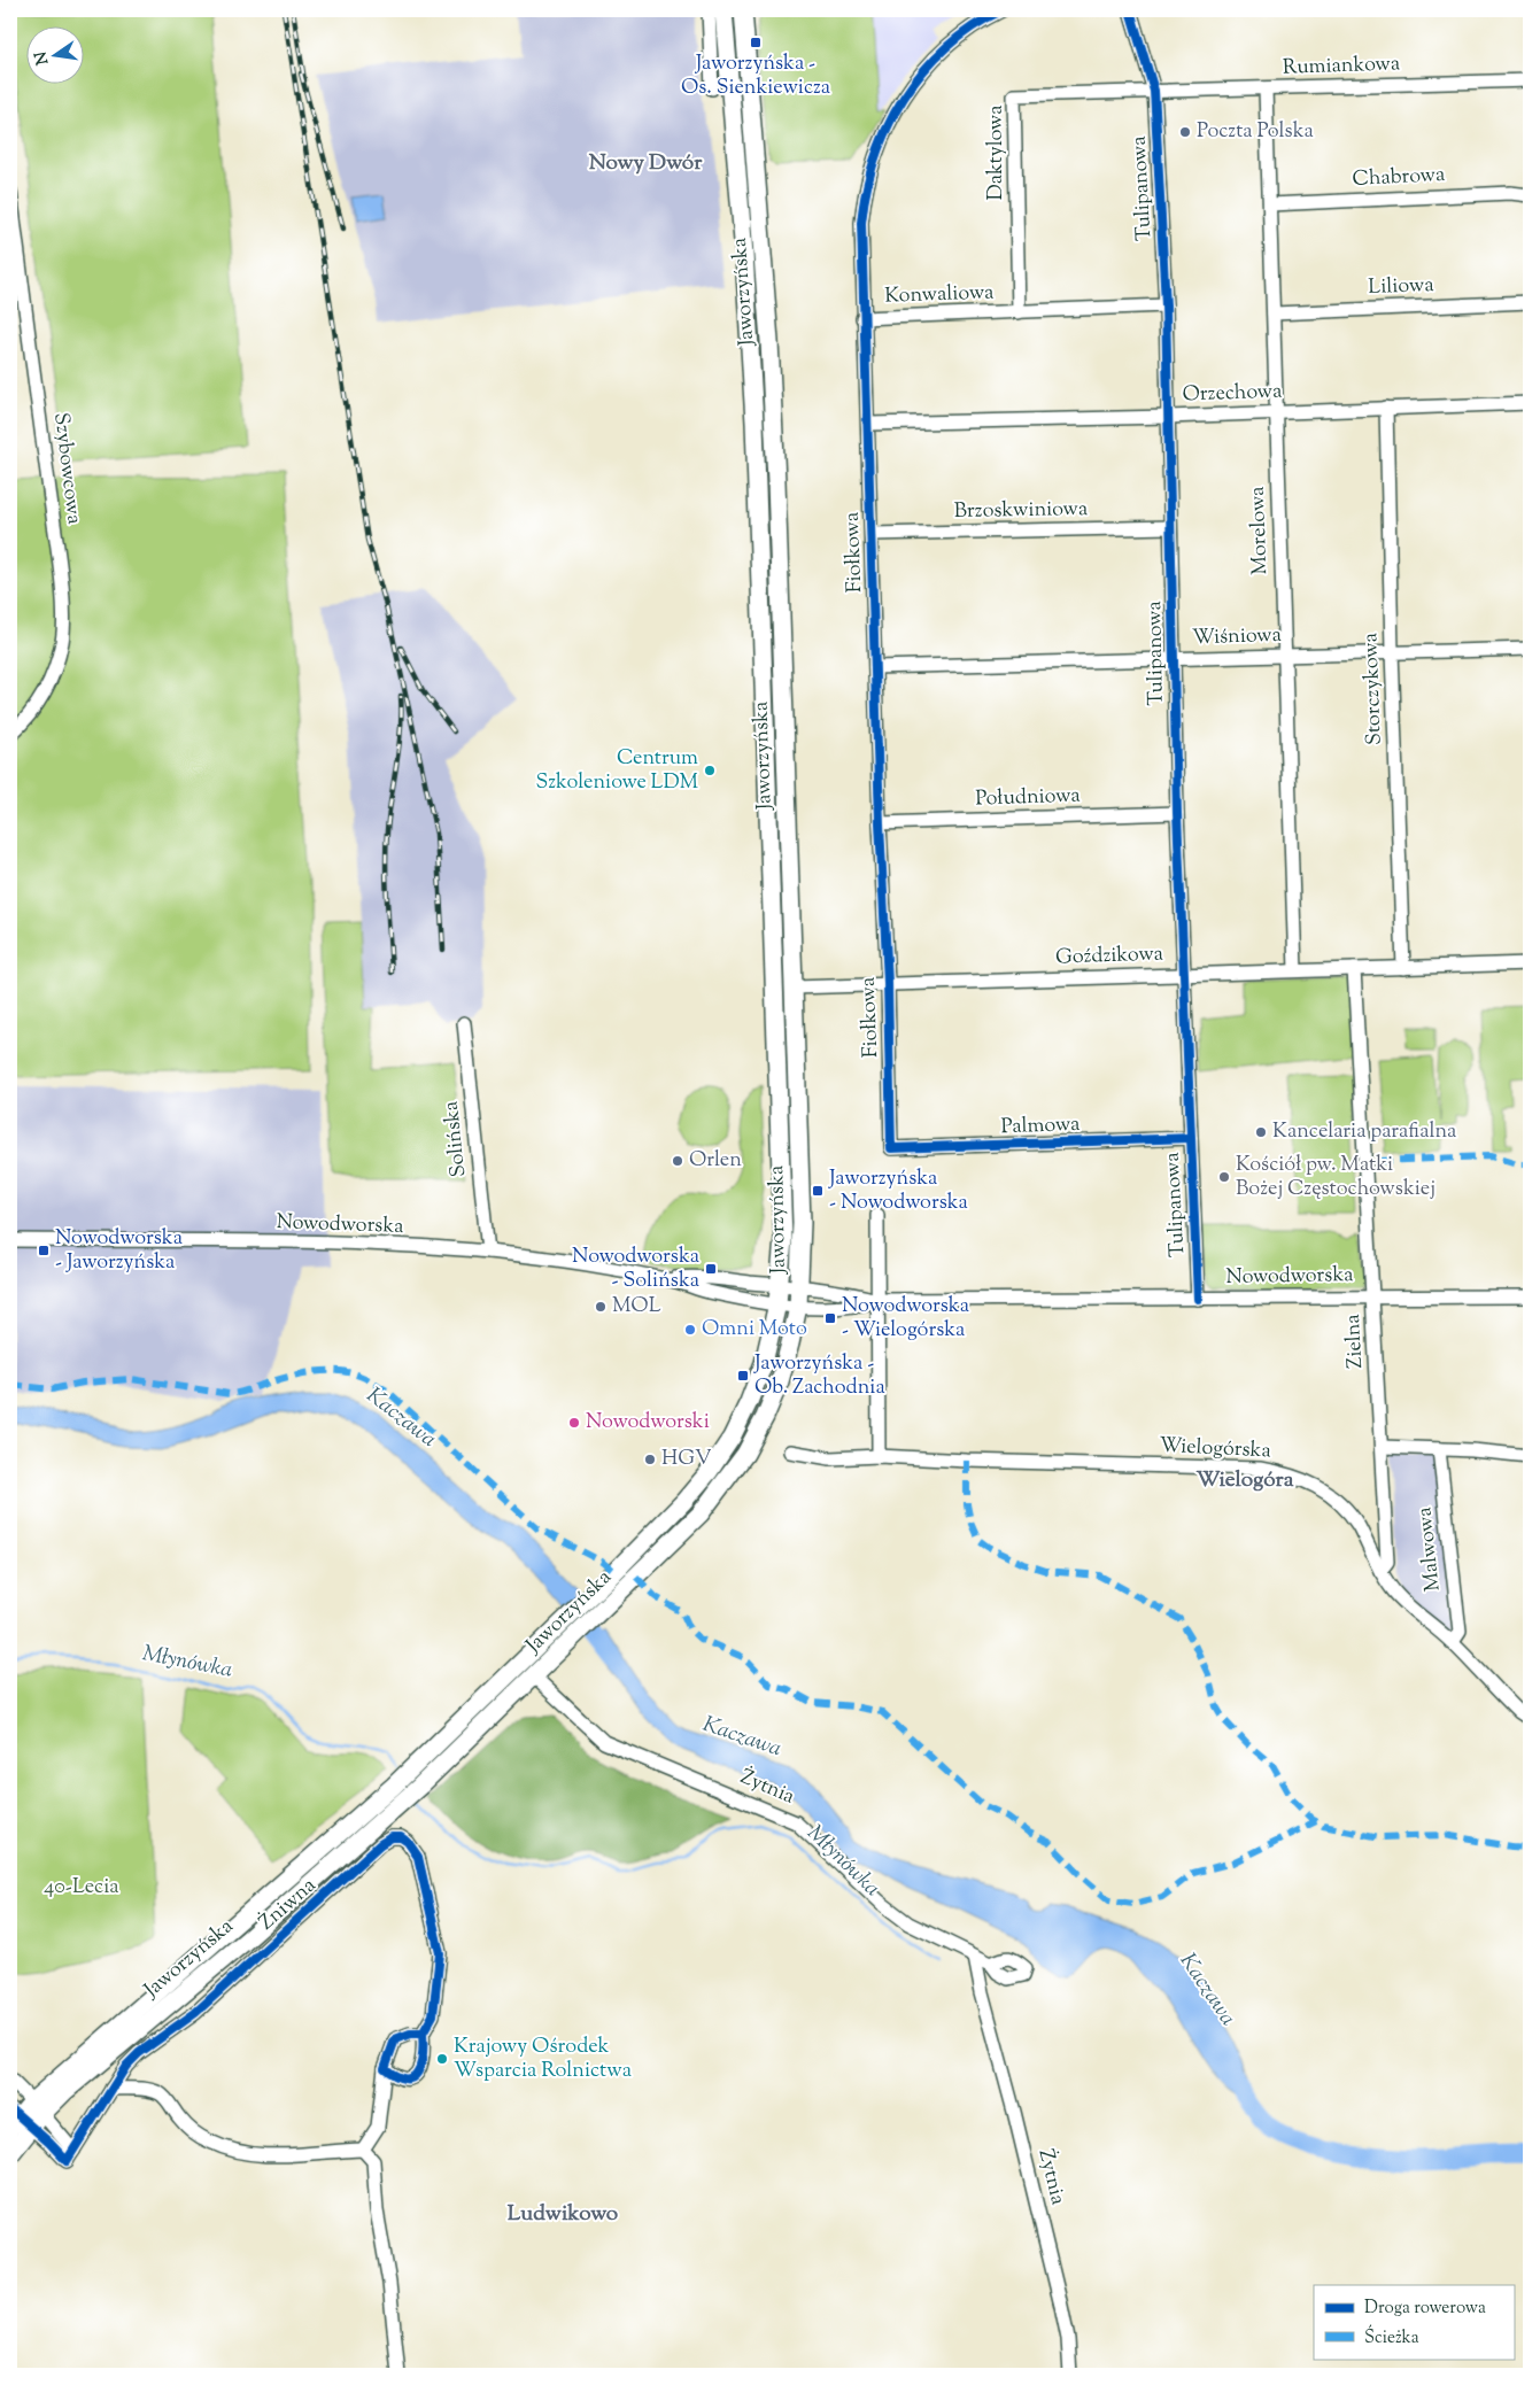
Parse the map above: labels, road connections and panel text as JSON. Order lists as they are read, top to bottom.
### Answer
{
  "streets": {
    "main road": ["Jaworzyńska"],
    "street": [
      "Rumiankowa",
      "Daktylowa",
      "Chabrowa",
      "Tulipanowa",
      "Liliowa",
      "Konwaliowa",
      "Orzechowa",
      "Szybowcowa",
      "Brzoskwiniowa",
      "Morelowa",
      "Fiołkowa",
      "Wiśniowa",
      "Storczykowa",
      "Południowa",
      "Goździkowa",
      "Palmowa",
      "Solińska",
      "Nowodworska",
      "Zielna",
      "Wielogórska",
      "Malwowa",
      "Żytnia",
      "Żniwna"
    ]
  },
  "crossings": [
    ["Rumiankowa", "Daktylowa"],
    ["Rumiankowa", "Tulipanowa"],
    ["Rumiankowa", "Morelowa"],
    ["Daktylowa", "Tulipanowa"],
    ["Daktylowa", "Konwaliowa"],
    ["Chabrowa", "Morelowa"],
    ["Tulipanowa", "Konwaliowa"],
    ["Tulipanowa", "Orzechowa"],
    ["Tulipanowa", "Brzoskwiniowa"],
    ["Tulipanowa", "Wiśniowa"],
    ["Tulipanowa", "Południowa"],
    ["Tulipanowa", "Goździkowa"],
    ["Tulipanowa", "Palmowa"],
    ["Tulipanowa", "Nowodworska"],
    ["Liliowa", "Morelowa"],
    ["Jaworzyńska", "Goździkowa"],
    ["Jaworzyńska", "Nowodworska"],
    ["Jaworzyńska", "Żytnia"],
    ["Konwaliowa", "Fiołkowa"],
    ["Orzechowa", "Morelowa"],
    ["Orzechowa", "Fiołkowa"],
    ["Orzechowa", "Storczykowa"],
    ["Brzoskwiniowa", "Fiołkowa"],
    ["Morelowa", "Wiśniowa"],
    ["Morelowa", "Goździkowa"],
    ["Fiołkowa", "Wiśniowa"],
    ["Fiołkowa", "Południowa"],
    ["Fiołkowa", "Goździkowa"],
    ["Fiołkowa", "Palmowa"],
    ["Wiśniowa", "Storczykowa"],
    ["Storczykowa", "Goździkowa"],
    ["Goździkowa", "Zielna"],
    ["Solińska", "Nowodworska"],
    ["Nowodworska", "Zielna"],
    ["Zielna", "Wielogórska"],
    ["Wielogórska", "Malwowa"]
  ],
  "districts": ["Nowy Dwór", "Wielogóra", "Ludwikowo"],
  "water": ["Kaczawa", "Młynówka"],
  "parks": ["40-Lecia"],
  "places": {
    "transit": [
      "Jaworzyńska - Os. Sienkiewicza",
      "Jaworzyńska - Nowodworska",
      "Nowodworska - Jaworzyńska",
      "Nowodworska - Solińska",
      "Nowodworska - Wielogórska",
      "Jaworzyńska - Ob. Zachodnia"
    ],
    "other": [
      "Poczta Polska",
      "Centrum Szkoleniowe LDM",
      "Kancelaria parafialna",
      "Orlen",
      "Kościół pw. Matki Bożej Częstochowskiej",
      "MOL",
      "Omni Moto",
      "Nowodworski",
      "HGV",
      "Krajowy Ośrodek Wsparcia Rolnictwa"
    ]
  },
  "legend": ["Droga rowerowa", "Ścieżka"],
  "north": "left"
}
